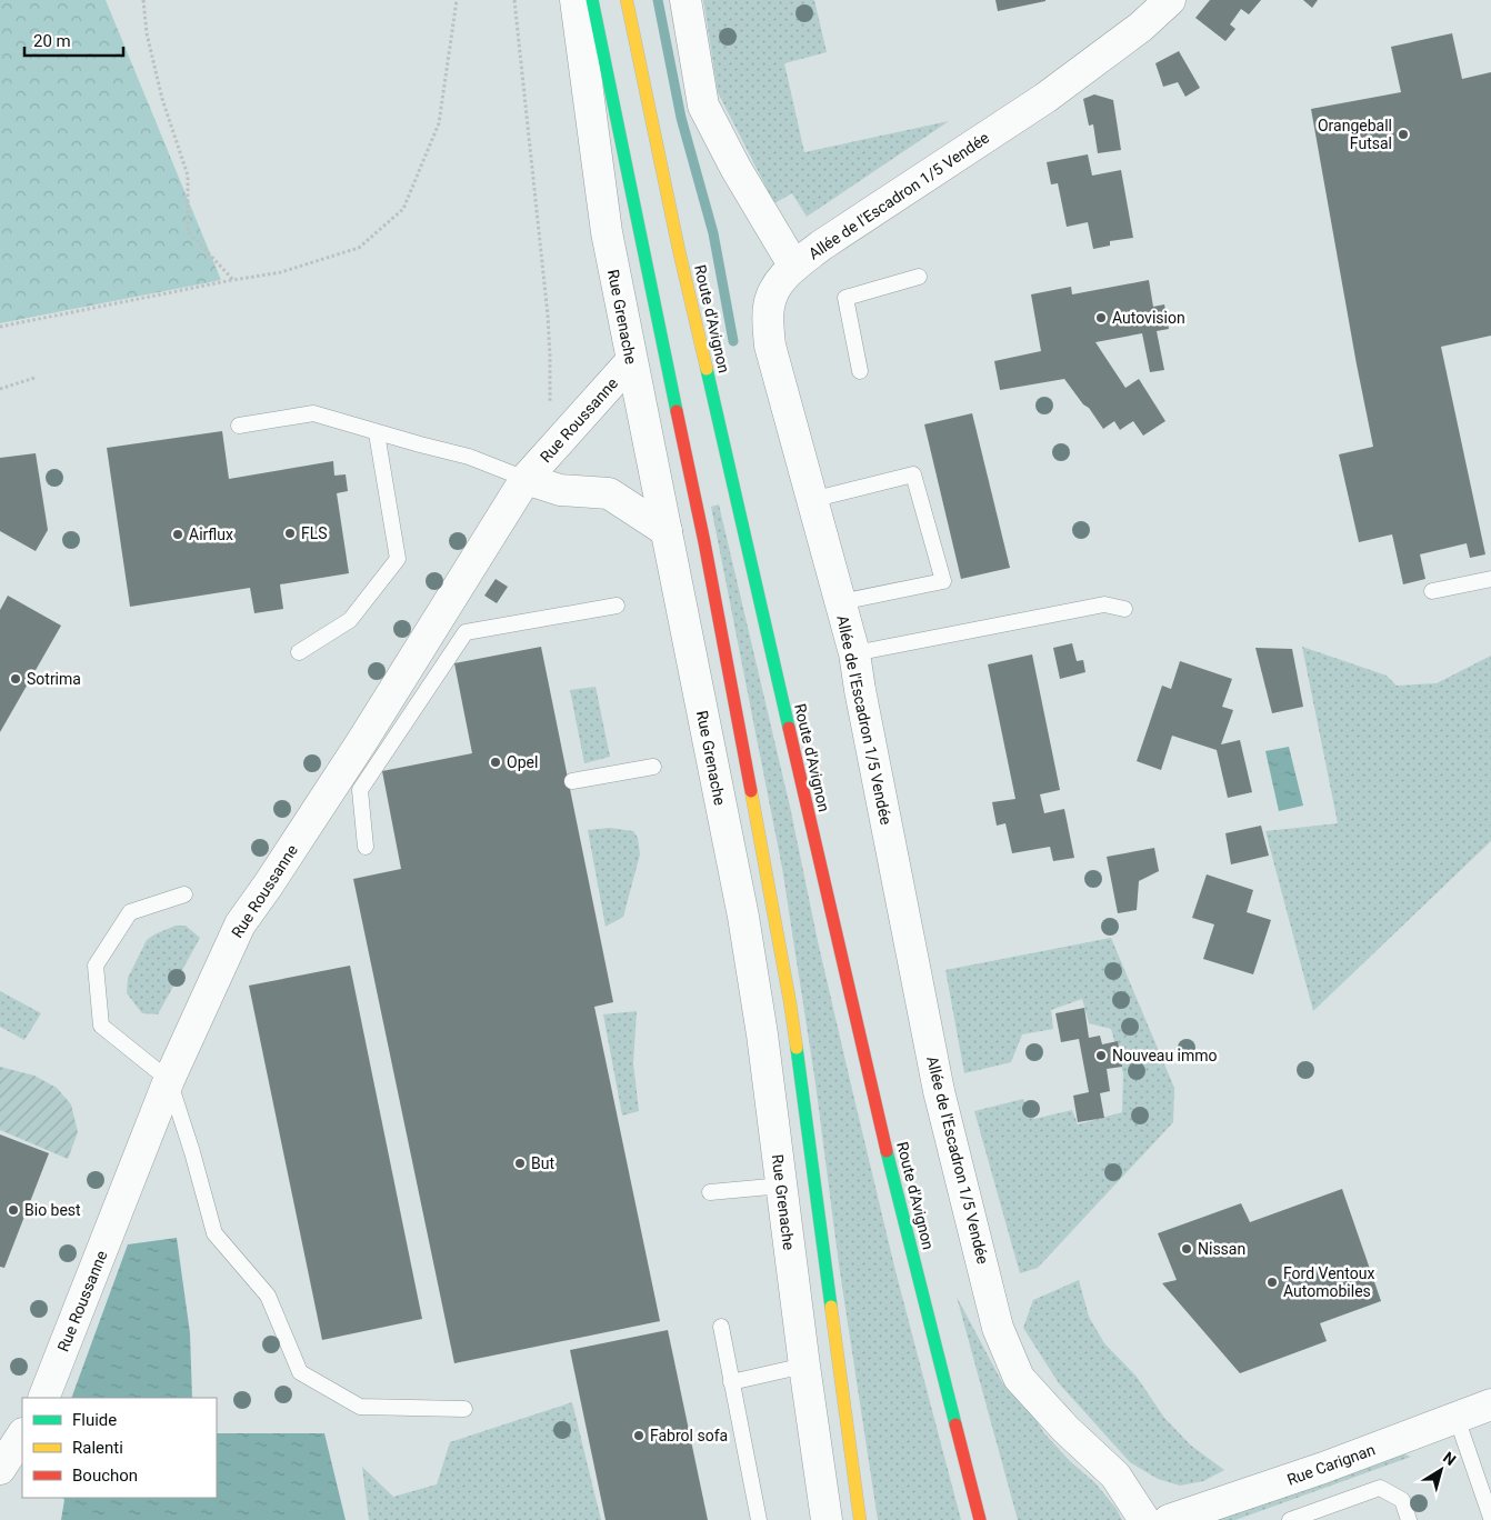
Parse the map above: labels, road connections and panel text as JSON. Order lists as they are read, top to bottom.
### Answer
{
  "streets": {
    "main road": ["Route d'Avignon"],
    "street": [
      "Allée de l'Escadron 1/5 Vendée",
      "Rue Grenache",
      "Rue Roussanne",
      "Rue Carignan"
    ]
  },
  "crossings": [
    ["Rue Grenache", "Rue Roussanne"]
  ],
  "places": [
    "Orangeball Futsal",
    "Autovision",
    "FLS",
    "Airflux",
    "Sotrima",
    "Opel",
    "Nouveau immo",
    "But",
    "Bio best",
    "Nissan",
    "Ford Ventoux Automobiles",
    "Fabrol sofa"
  ],
  "legend": ["Fluide", "Ralenti", "Bouchon"],
  "scale_bar": "20 m",
  "north": "top right"
}
